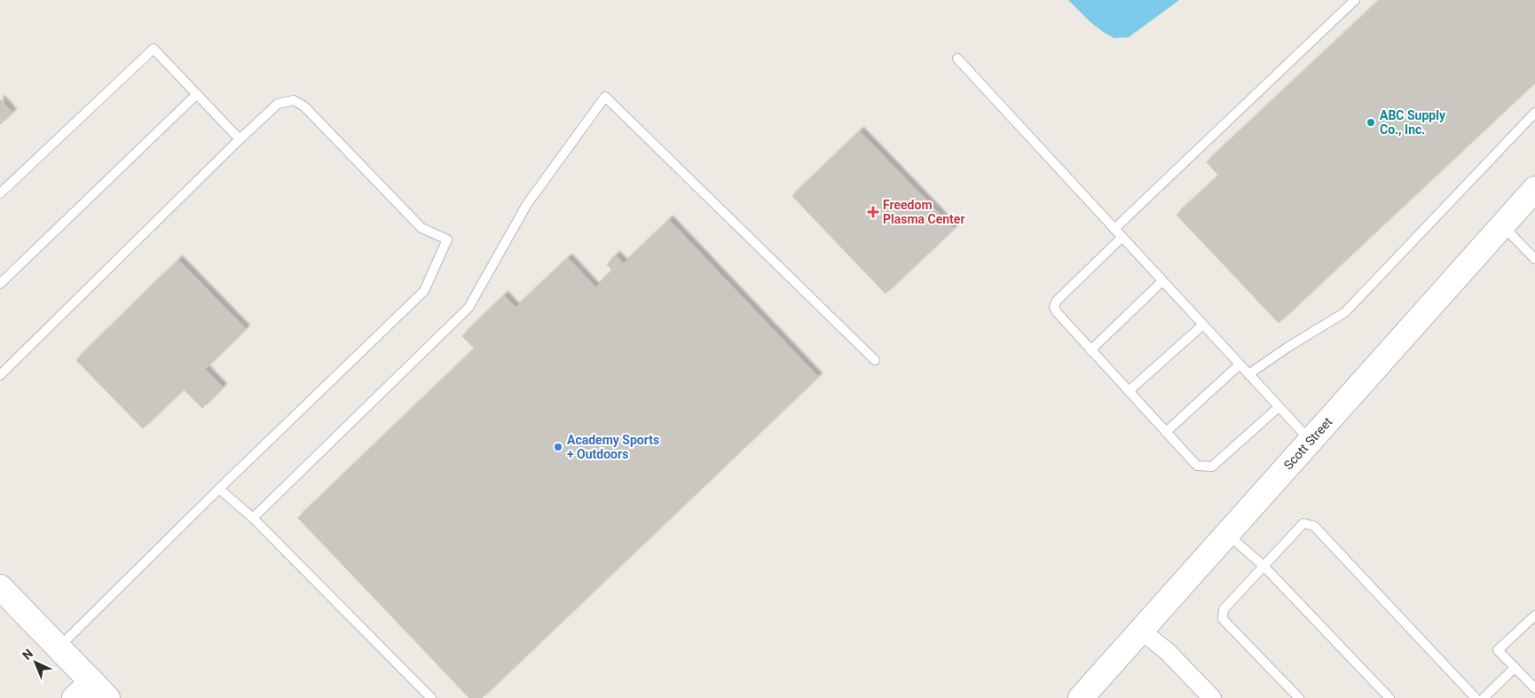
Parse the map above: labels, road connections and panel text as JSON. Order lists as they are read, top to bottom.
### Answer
{
  "streets": {
    "street": ["Scott Street"]
  },
  "places": {
    "other": ["ABC Supply Co., Inc.", "Academy Sports + Outdoors"],
    "health": ["Freedom Plasma Center"]
  },
  "north": "top left"
}
